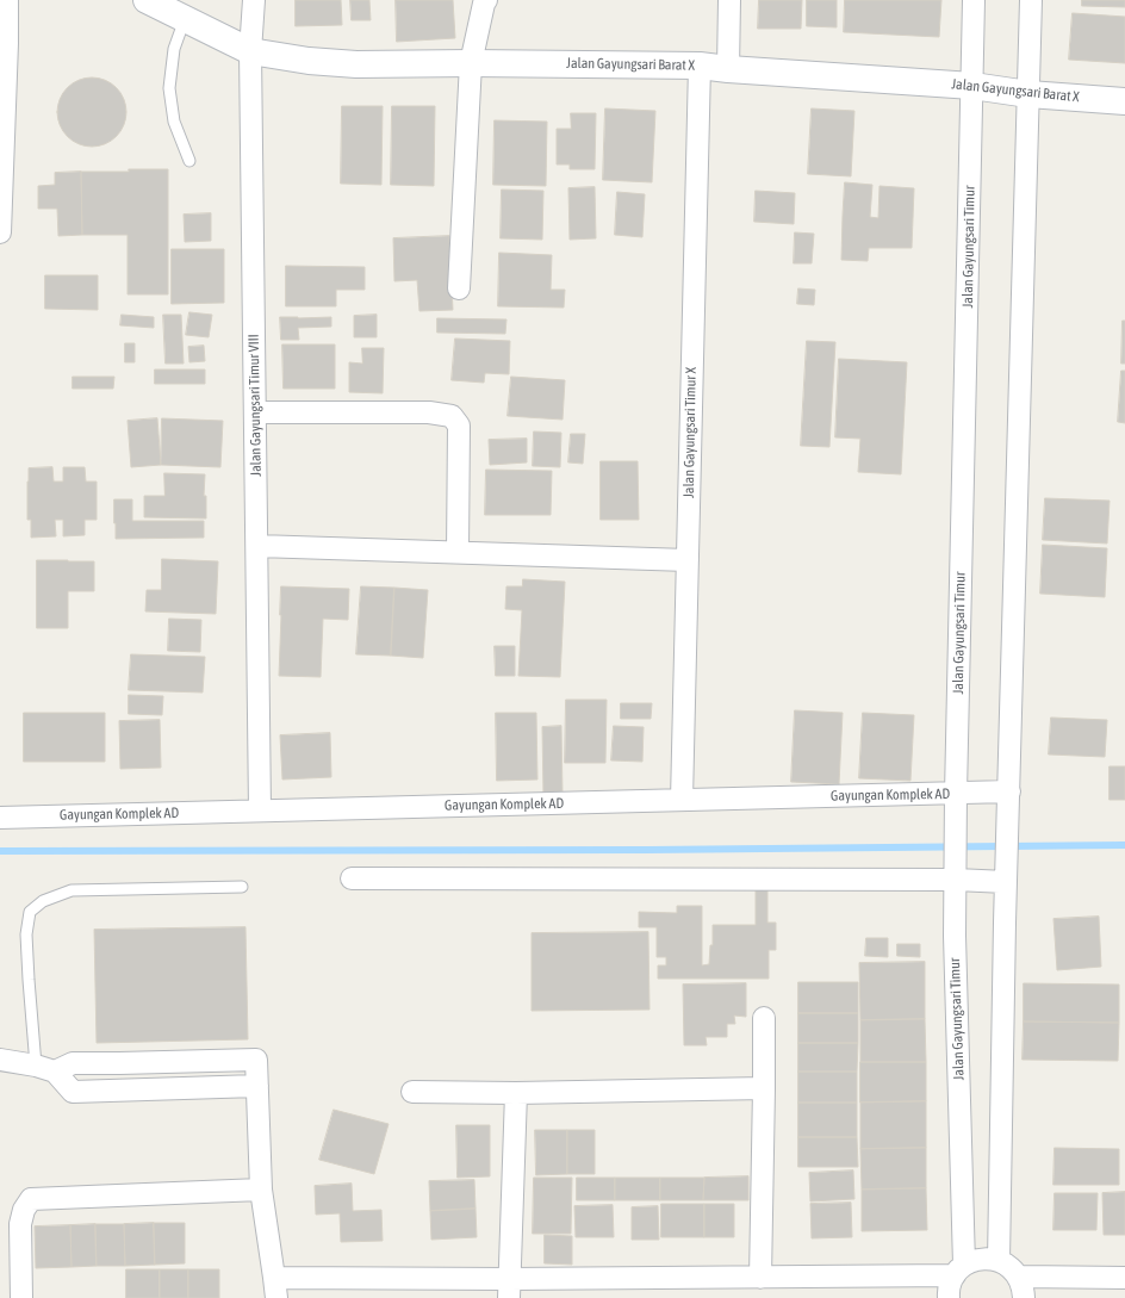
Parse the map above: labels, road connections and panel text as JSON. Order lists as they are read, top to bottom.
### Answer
{
  "streets": {
    "street": [
      "Jalan Gayungsari Barat X",
      "Jalan Gayungsari Timur",
      "Jalan Gayungsari Timur VIII",
      "Jalan Gayungsari Timur X",
      "Gayungan Komplek AD"
    ]
  },
  "crossings": [
    ["Jalan Gayungsari Barat X", "Jalan Gayungsari Timur"],
    ["Jalan Gayungsari Barat X", "Jalan Gayungsari Timur VIII"],
    ["Jalan Gayungsari Barat X", "Jalan Gayungsari Timur X"],
    ["Jalan Gayungsari Timur", "Gayungan Komplek AD"],
    ["Jalan Gayungsari Timur VIII", "Gayungan Komplek AD"],
    ["Jalan Gayungsari Timur X", "Gayungan Komplek AD"]
  ]
}
